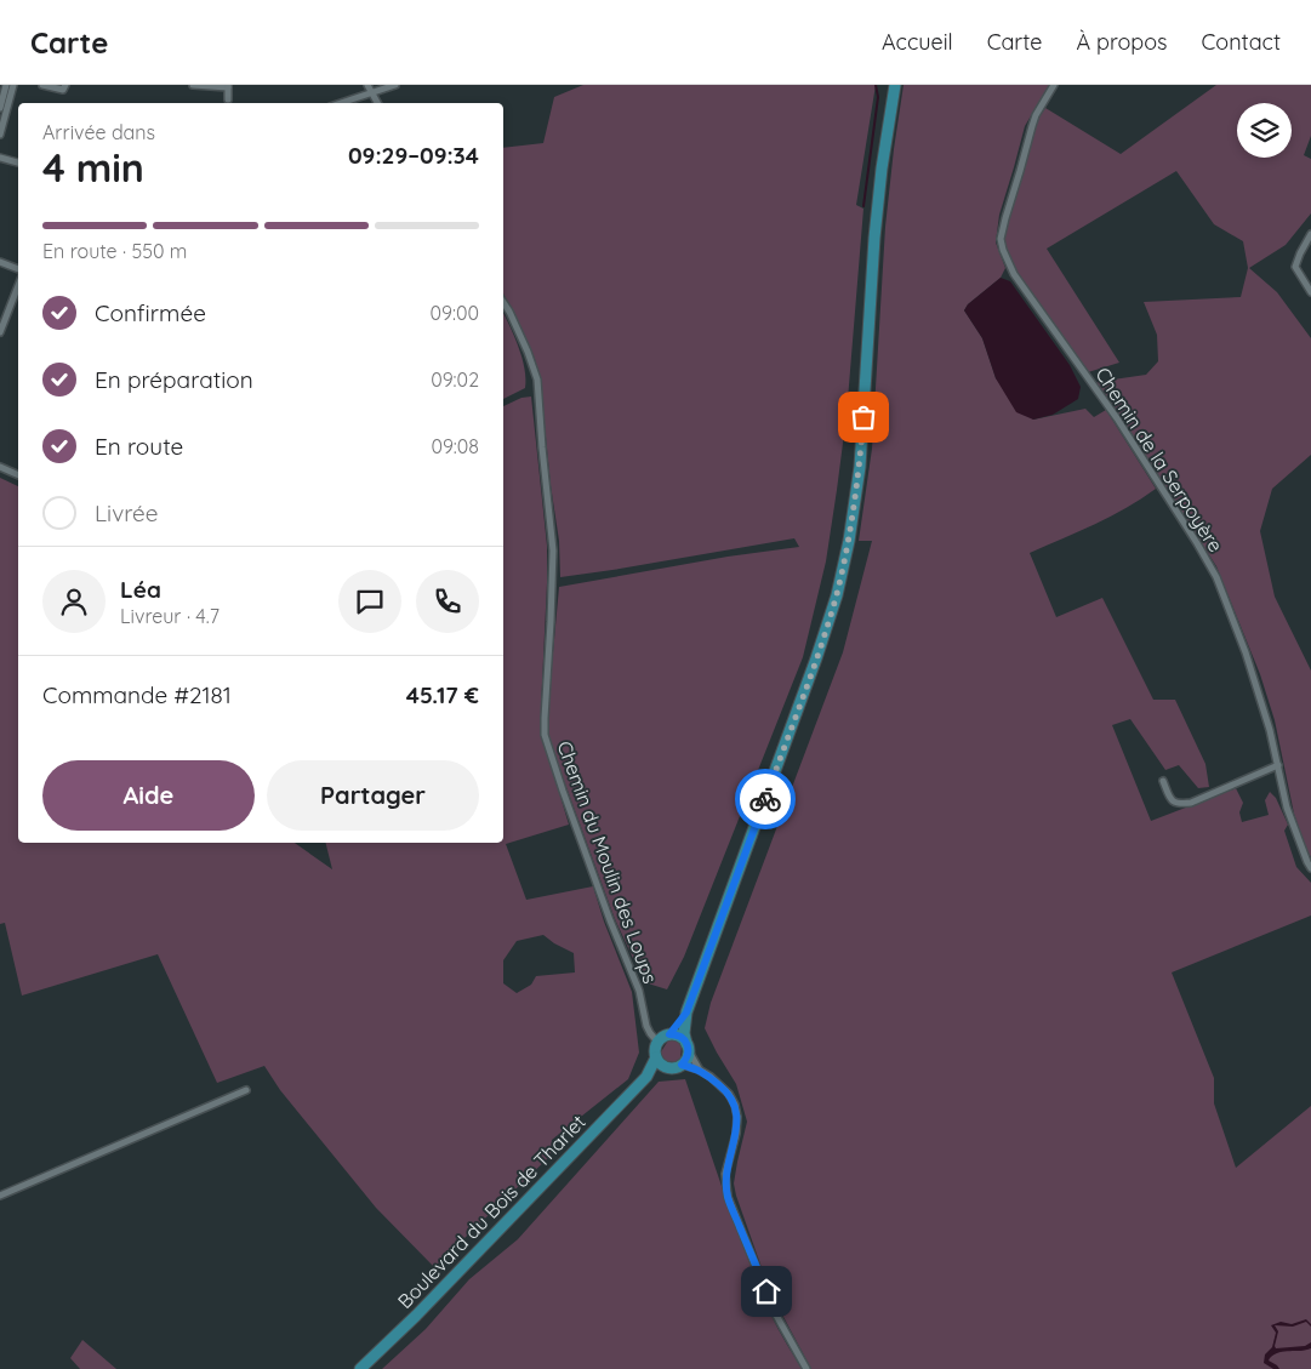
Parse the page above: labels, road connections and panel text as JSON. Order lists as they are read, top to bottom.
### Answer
{
  "streets": {
    "main road": ["Boulevard du Bois de Tharlet"],
    "street": ["Chemin de la Serpoyère", "Chemin du Moulin des Loups"]
  },
  "crossings": [
    ["Chemin du Moulin des Loups", "Boulevard du Bois de Tharlet"]
  ],
  "page": {
    "header": "Carte",
    "nav": [
      "Accueil",
      "Carte",
      "À propos",
      "Contact"
    ],
    "heading": ["4 min", "Arrivée dans", "09:29–09:34"],
    "panel": [
      "Léa",
      "Livreur · 4.7",
      "Commande #2181",
      "45.17 €"
    ],
    "bar": "En route · 550 m",
    "list": [
      ["Confirmée", "09:00"],
      ["En préparation", "09:02"],
      ["En route", "09:08"],
      "Livrée"
    ],
    "buttons": ["Aide", "Partager"]
  }
}
